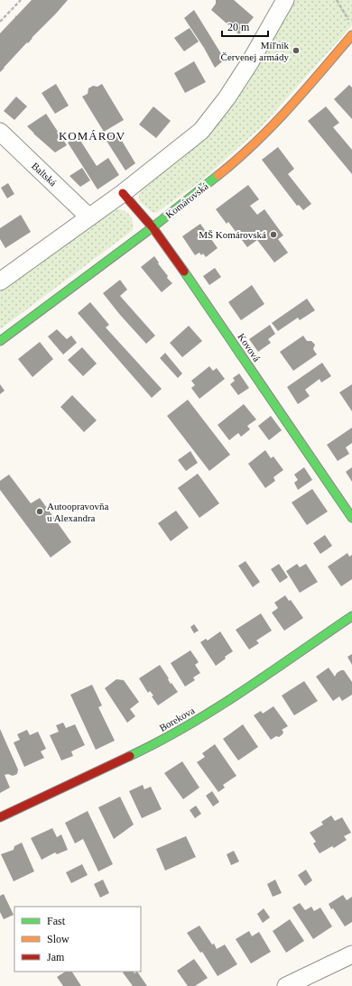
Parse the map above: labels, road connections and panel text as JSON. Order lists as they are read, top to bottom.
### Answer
{
  "streets": {
    "street": [
      "Baltská",
      "Komárovská",
      "Kovová",
      "Borekova"
    ]
  },
  "crossings": [
    ["Komárovská", "Kovová"]
  ],
  "districts": ["KOMÁROV"],
  "places": ["Míľnik Červenej armády", "MŠ Komárovská", "Autoopravovňa u Alexandra"],
  "legend": ["Fast", "Slow", "Jam"],
  "scale_bar": "20 m"
}
